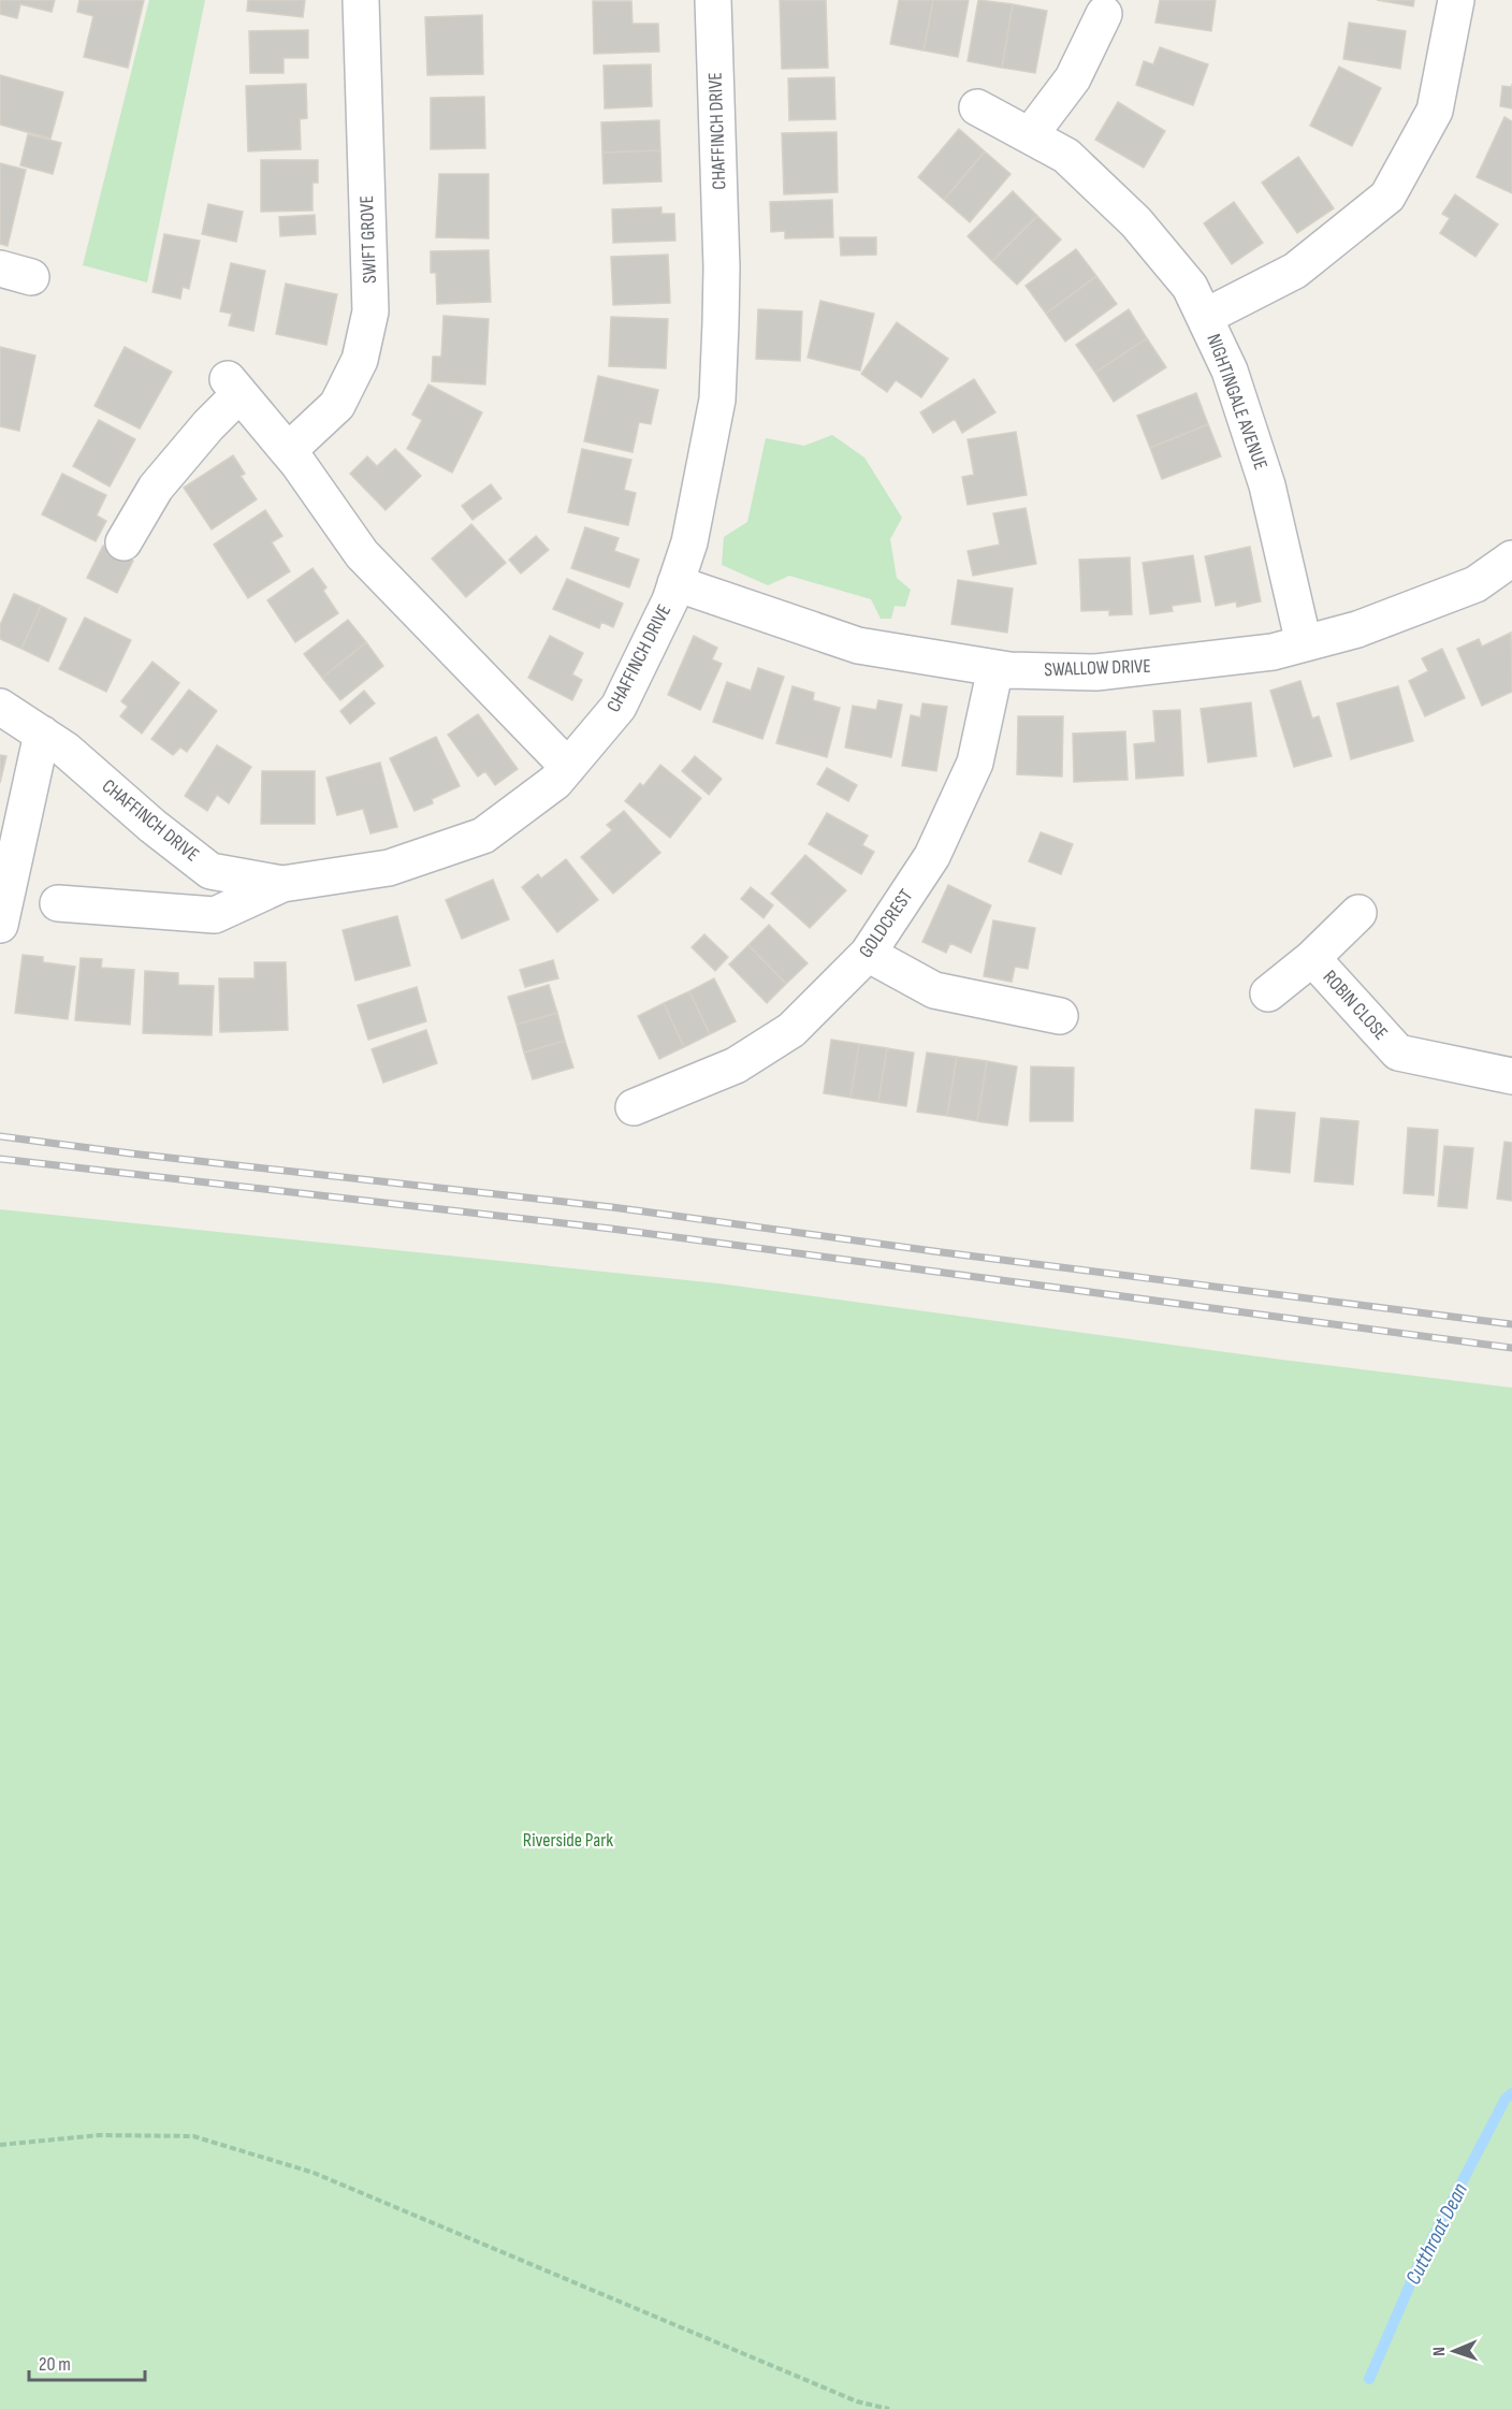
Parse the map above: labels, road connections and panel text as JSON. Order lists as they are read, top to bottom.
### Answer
{
  "streets": {
    "street": [
      "CHAFFINCH DRIVE",
      "SWIFT GROVE",
      "NIGHTINGALE AVENUE",
      "SWALLOW DRIVE",
      "GOLDCREST",
      "ROBIN CLOSE"
    ]
  },
  "crossings": [
    ["CHAFFINCH DRIVE", "SWALLOW DRIVE"],
    ["NIGHTINGALE AVENUE", "SWALLOW DRIVE"],
    ["SWALLOW DRIVE", "GOLDCREST"]
  ],
  "water": ["Cutthroat Dean"],
  "parks": ["Riverside Park"],
  "scale_bar": "20 m",
  "north": "left"
}
